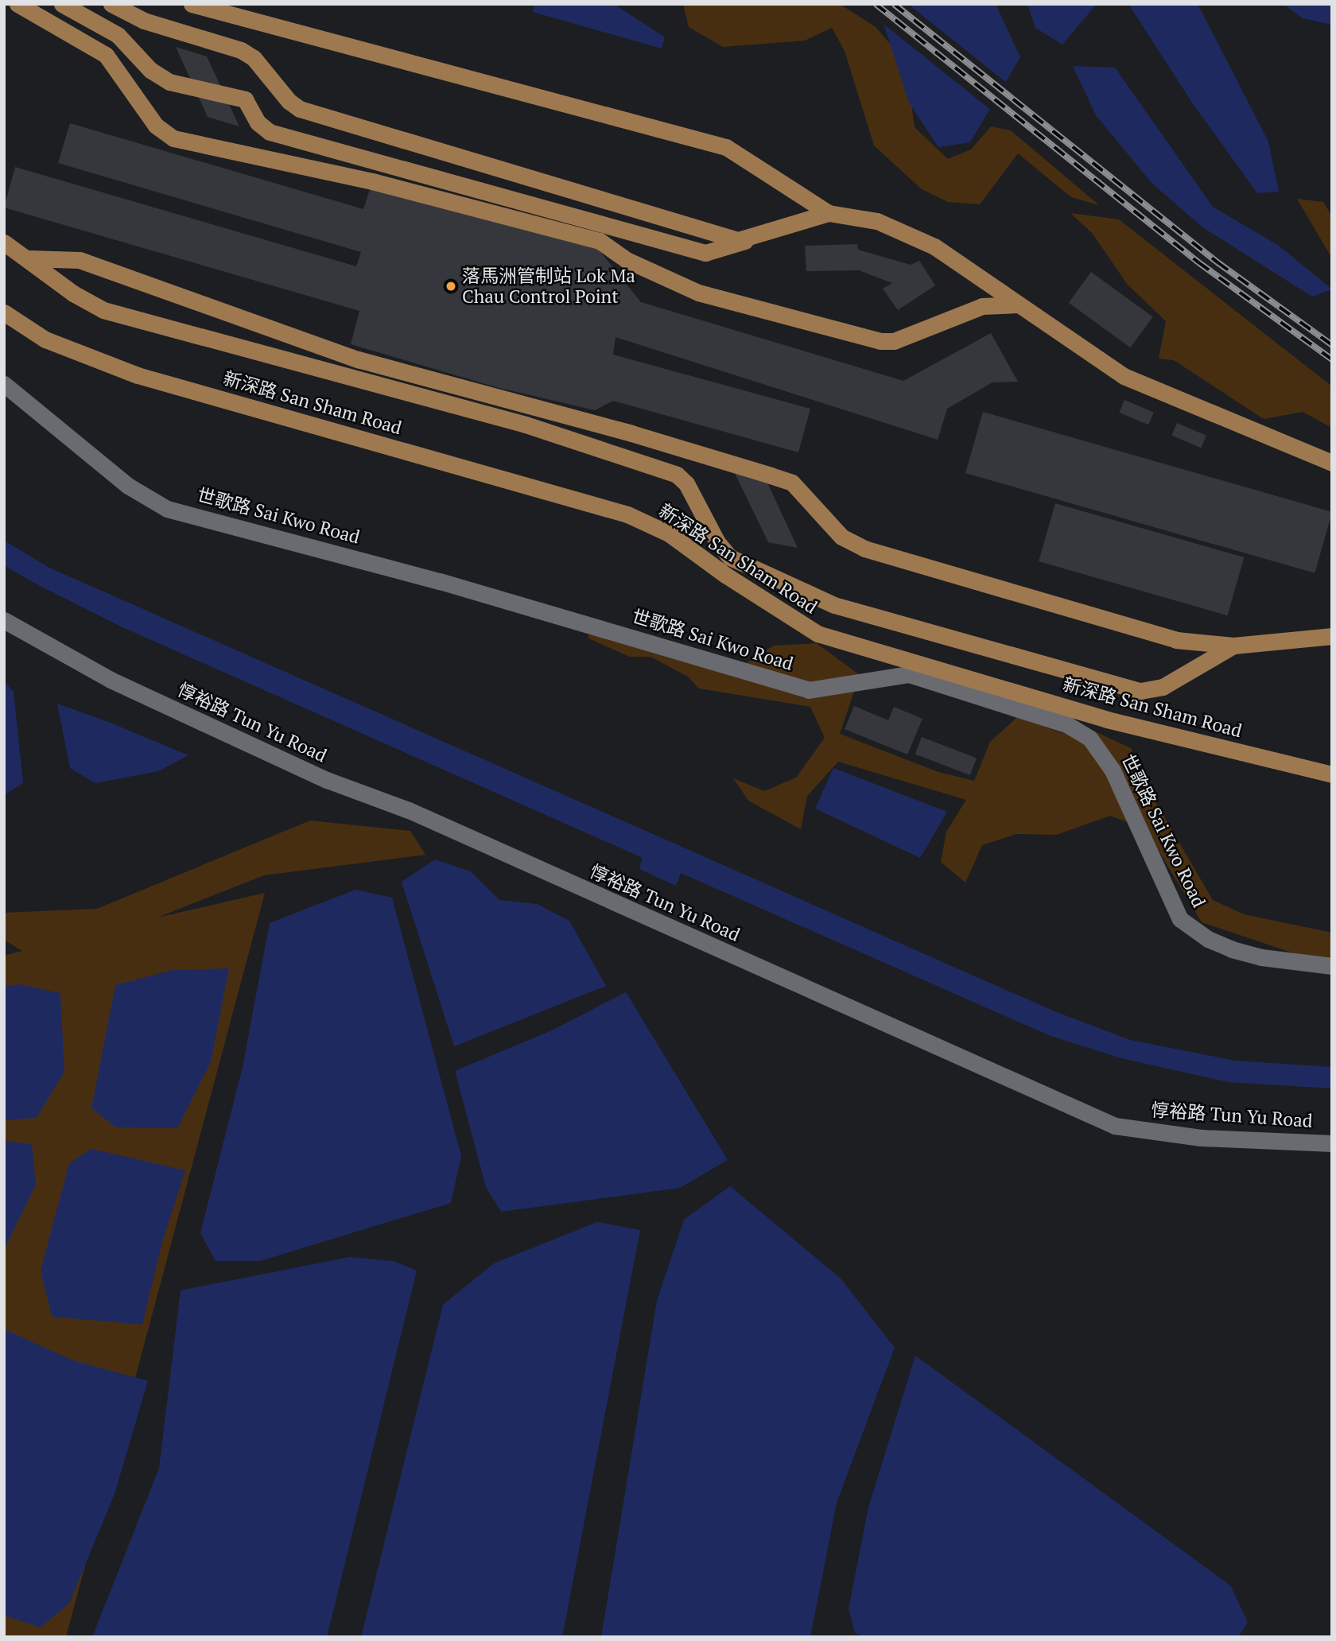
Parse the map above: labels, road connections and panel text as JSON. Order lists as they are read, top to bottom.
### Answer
{
  "streets": {
    "main road": ["新深路 San Sham Road"],
    "street": ["世歌路 Sai Kwo Road", "惇裕路 Tun Yu Road"]
  },
  "places": ["落馬洲管制站 Lok Ma Chau Control Point"]
}
